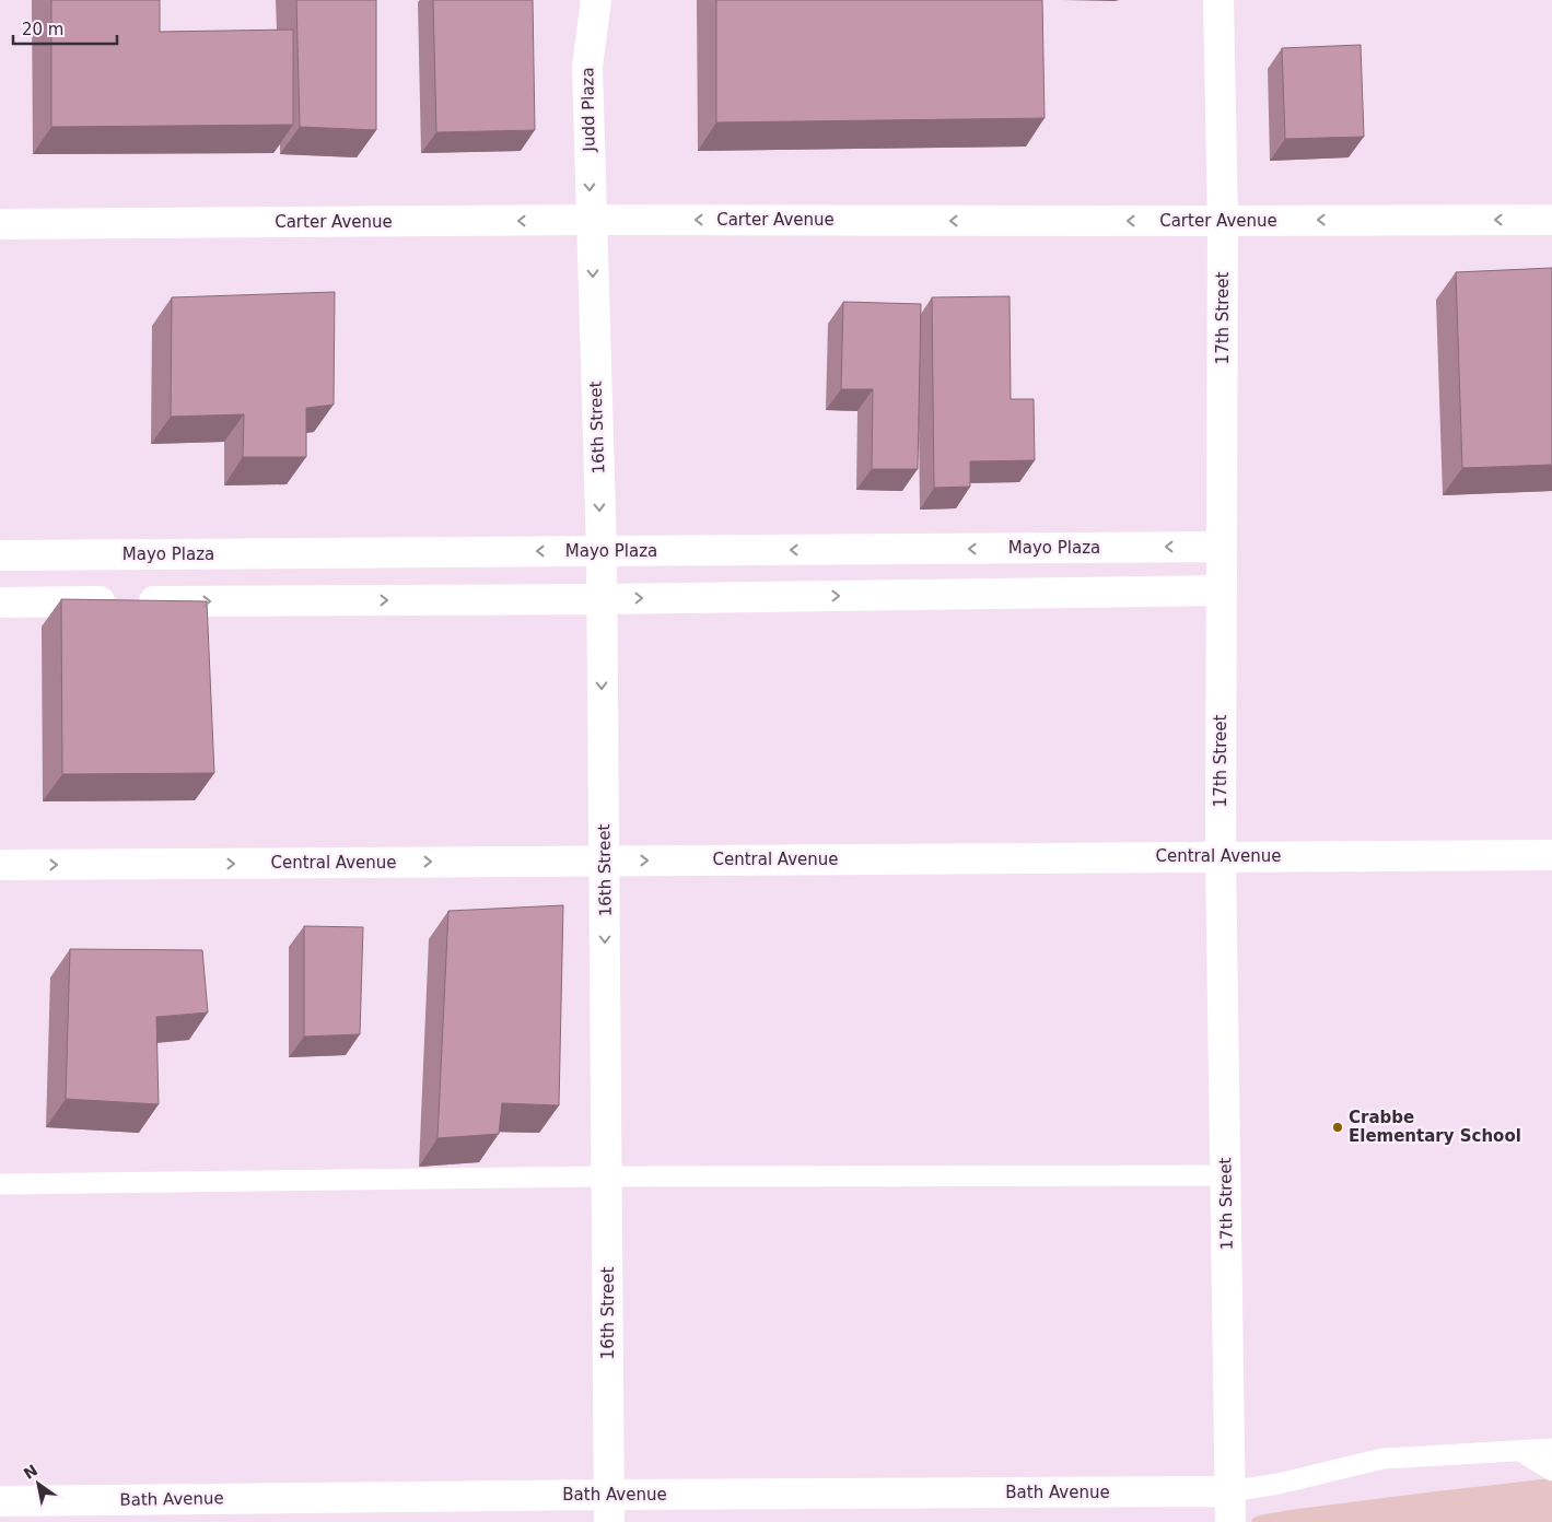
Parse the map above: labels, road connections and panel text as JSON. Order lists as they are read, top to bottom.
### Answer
{
  "streets": {
    "street": [
      "Judd Plaza",
      "Carter Avenue",
      "17th Street",
      "16th Street",
      "Mayo Plaza",
      "Central Avenue",
      "Bath Avenue"
    ]
  },
  "crossings": [
    ["Judd Plaza", "Carter Avenue"],
    ["Judd Plaza", "16th Street"],
    ["Carter Avenue", "17th Street"],
    ["Carter Avenue", "16th Street"],
    ["17th Street", "Mayo Plaza"],
    ["17th Street", "Central Avenue"],
    ["17th Street", "Bath Avenue"],
    ["16th Street", "Mayo Plaza"],
    ["16th Street", "Central Avenue"],
    ["16th Street", "Bath Avenue"]
  ],
  "one_way": ["Judd Plaza", "Carter Avenue", "16th Street"],
  "places": ["Crabbe Elementary School"],
  "scale_bar": "20 m",
  "north": "top left"
}
